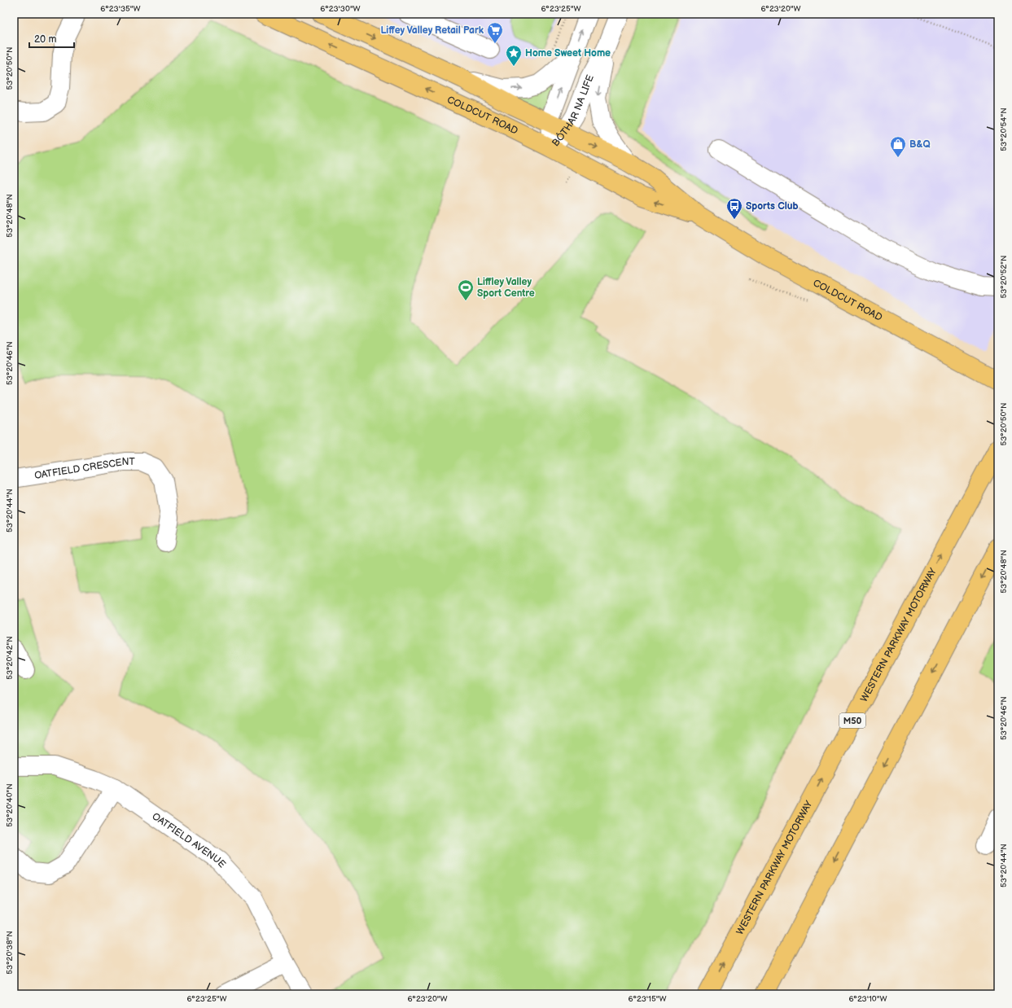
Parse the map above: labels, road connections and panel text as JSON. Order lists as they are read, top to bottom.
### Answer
{
  "streets": {
    "main road": ["COLDCUT ROAD", "WESTERN PARKWAY MOTORWAY", "M50"],
    "street": ["BÓTHAR NA LIFE", "OATFIELD CRESCENT", "OATFIELD AVENUE"]
  },
  "crossings": [
    ["BÓTHAR NA LIFE", "COLDCUT ROAD"]
  ],
  "places": {
    "supermarket": ["Liffey Valley Retail Park"],
    "place": ["Home Sweet Home"],
    "shop": ["B&Q"],
    "bus stop": ["Sports Club"],
    "sports": ["Liffley Valley Sport Centre"]
  },
  "scale_bar": "20 m",
  "coordinates": [
    "6°23'35\"W",
    "6°23'30\"W",
    "6°23'25\"W",
    "6°23'20\"W",
    "53°20'50\"N",
    "53°20'54\"N",
    "53°20'48\"N",
    "53°20'52\"N",
    "53°20'46\"N",
    "53°20'44\"N",
    "53°20'42\"N",
    "53°20'40\"N",
    "53°20'38\"N",
    "6°23'15\"W",
    "6°23'10\"W"
  ]
}
